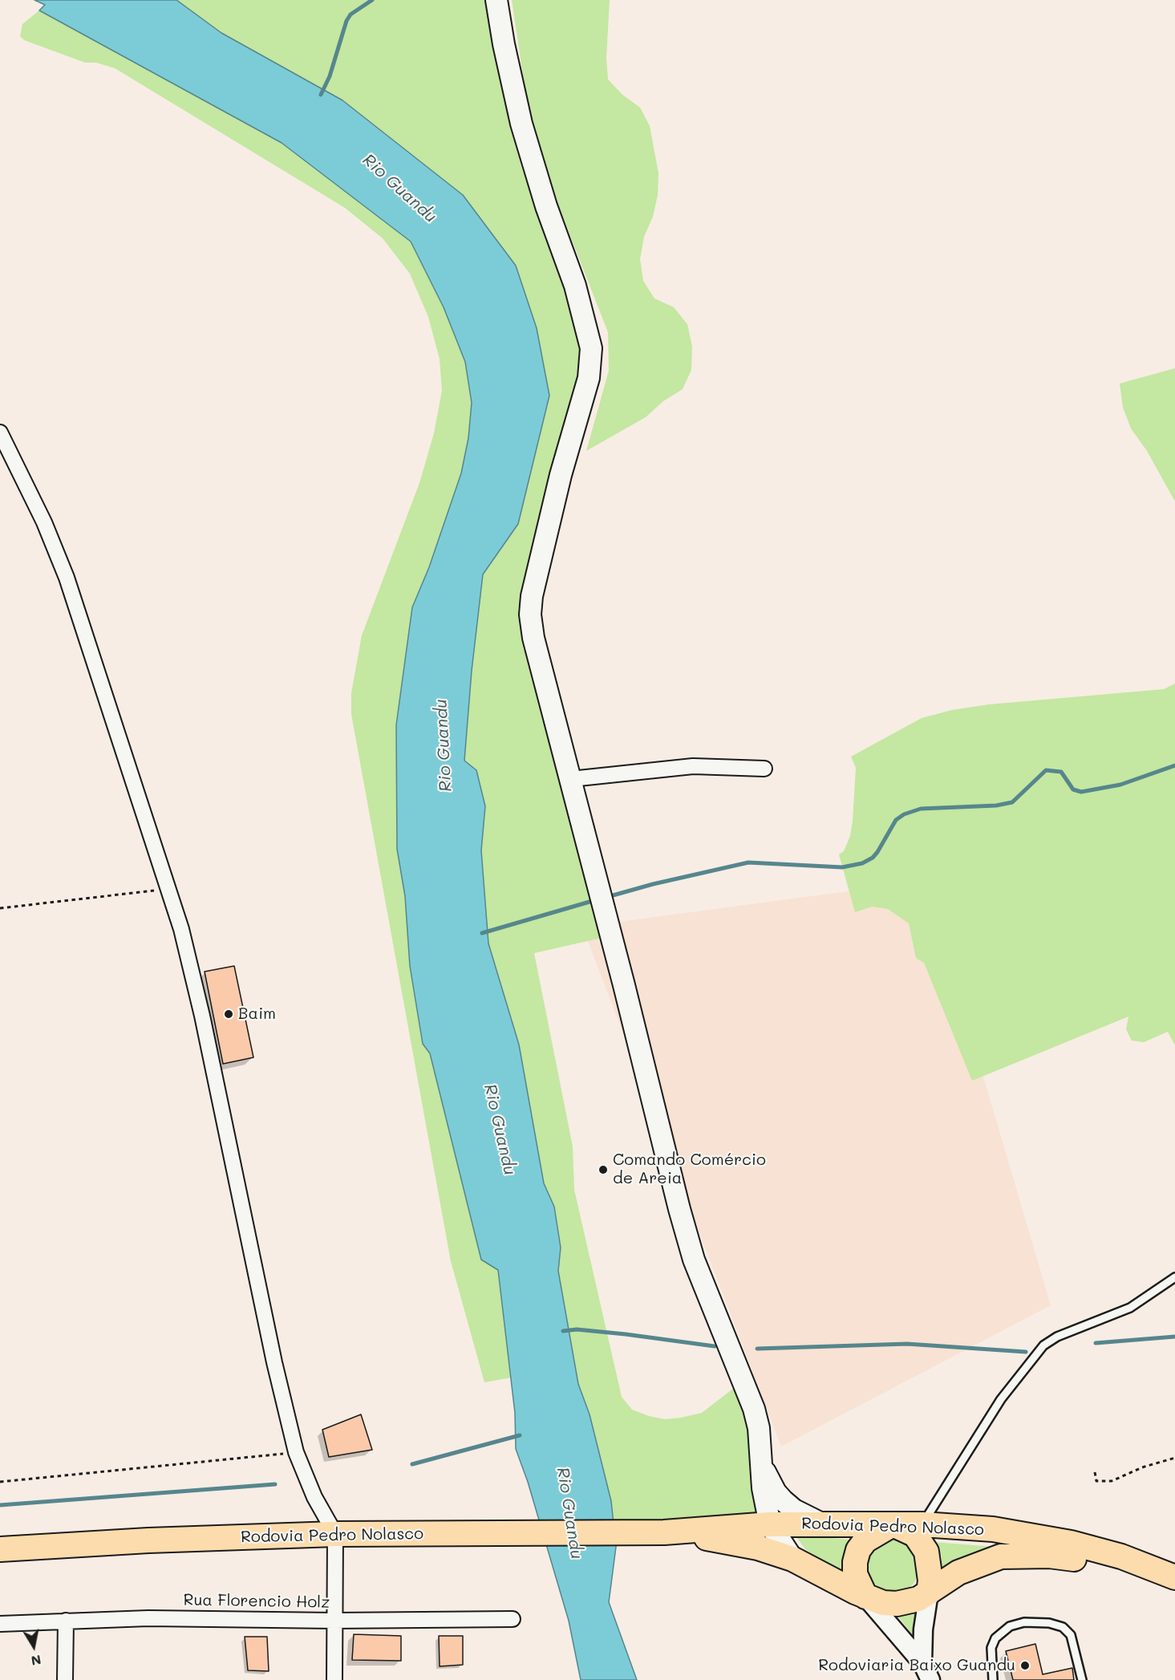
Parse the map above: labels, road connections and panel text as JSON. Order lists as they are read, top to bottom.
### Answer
{
  "streets": {
    "highway": ["Rodovia Pedro Nolasco"],
    "street": ["Rua Florencio Holz"]
  },
  "water": ["Rio Guandu"],
  "places": ["Baim", "Comando Comércio de Areia", "Rodoviaria Baixo Guandu"],
  "north": "bottom"
}
